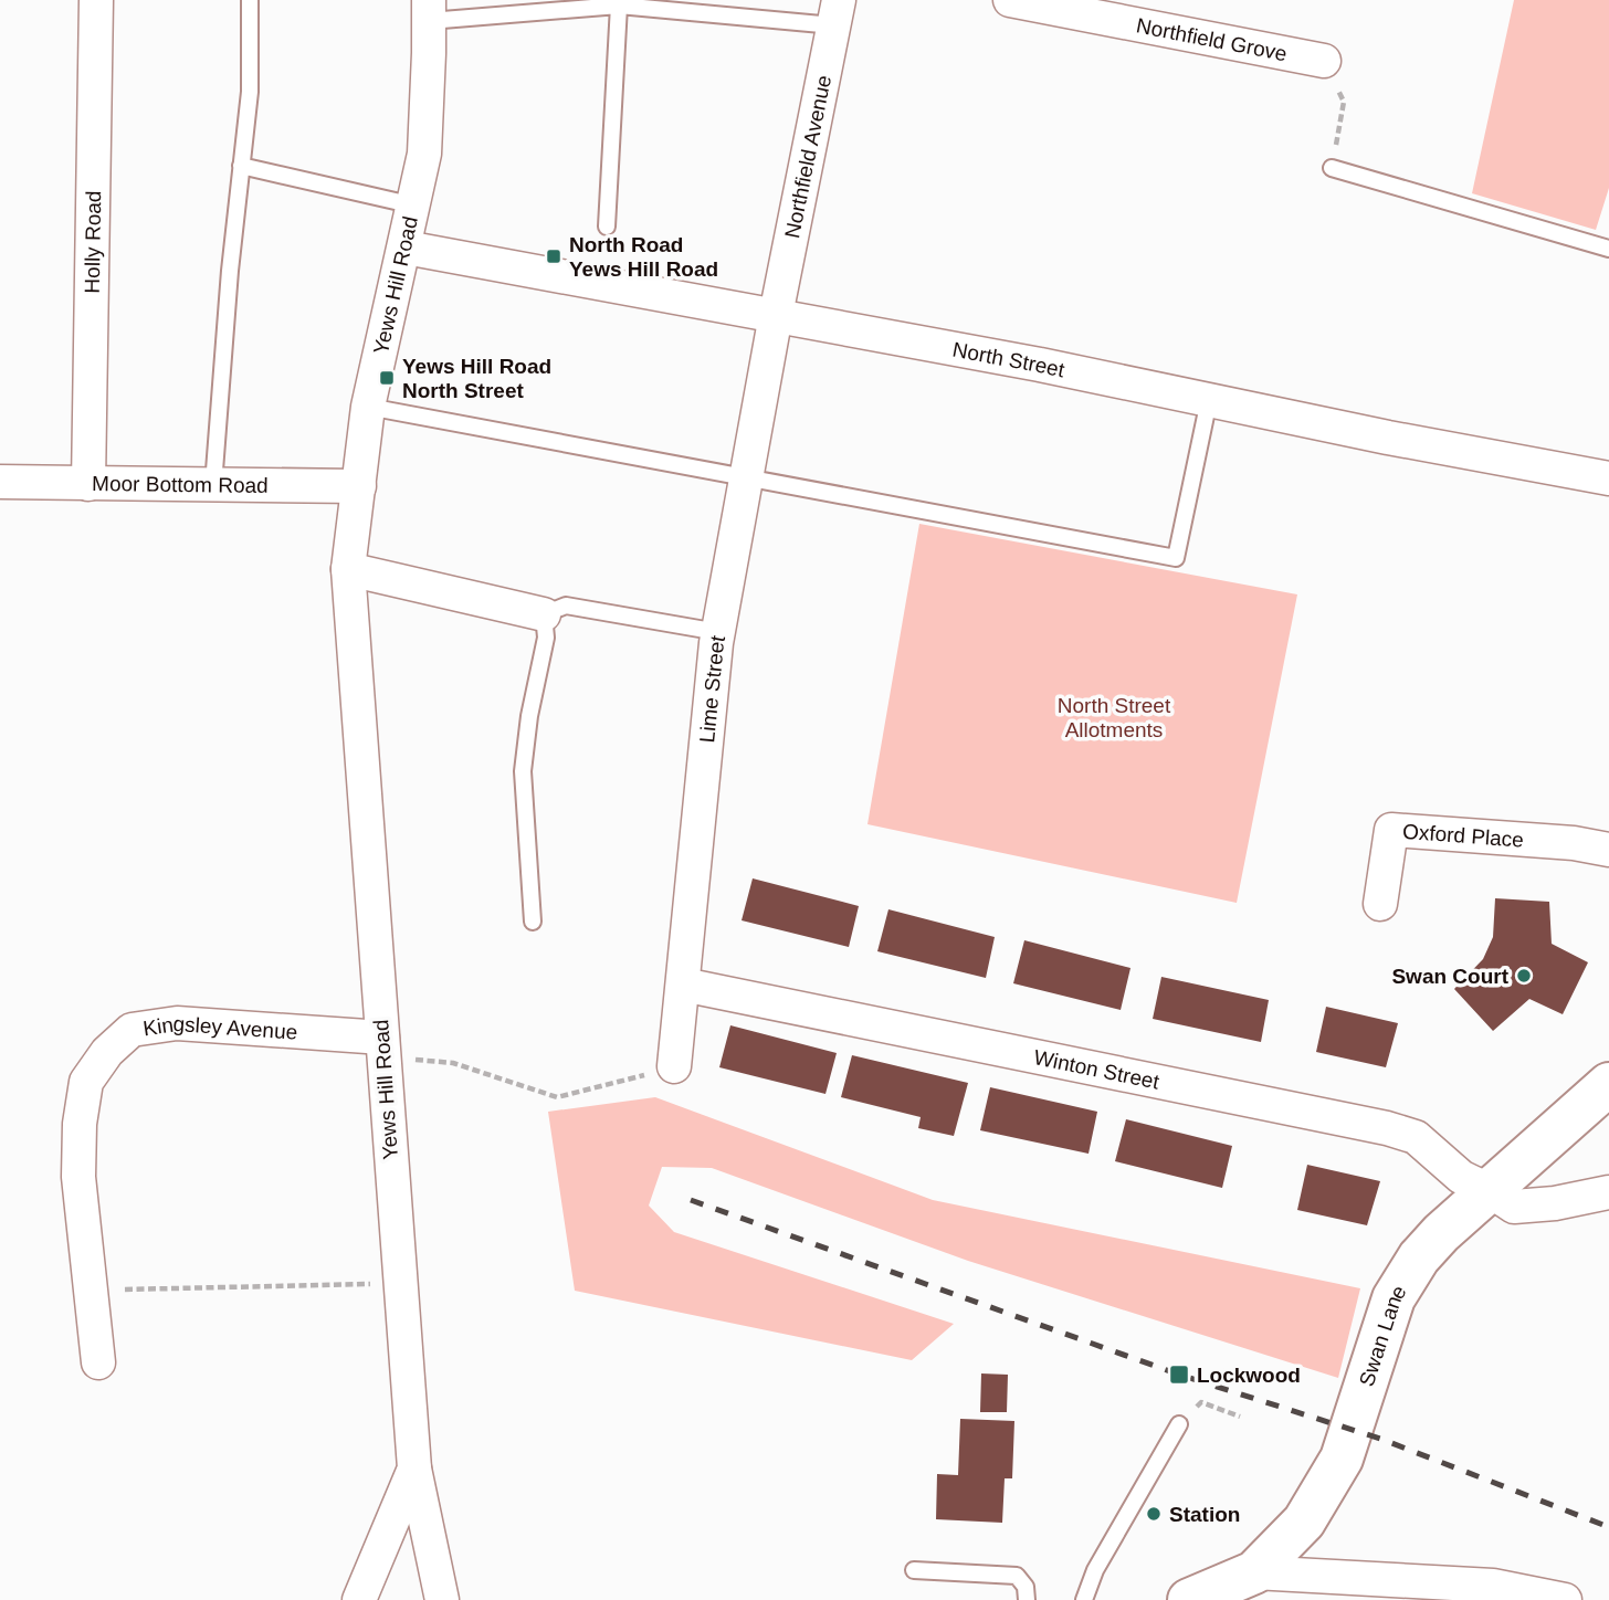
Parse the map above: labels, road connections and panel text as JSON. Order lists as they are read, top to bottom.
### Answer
{
  "streets": {
    "street": [
      "Northfield Grove",
      "Northfield Avenue",
      "Holly Road",
      "Yews Hill Road",
      "North Street",
      "Moor Bottom Road",
      "Lime Street",
      "Oxford Place",
      "Kingsley Avenue",
      "Winton Street",
      "Swan Lane"
    ]
  },
  "crossings": [
    ["Northfield Avenue", "North Street"],
    ["Northfield Avenue", "Lime Street"],
    ["Holly Road", "Moor Bottom Road"],
    ["Yews Hill Road", "North Street"],
    ["Yews Hill Road", "Moor Bottom Road"],
    ["Yews Hill Road", "Kingsley Avenue"],
    ["North Street", "Lime Street"],
    ["Lime Street", "Winton Street"],
    ["Winton Street", "Swan Lane"]
  ],
  "parks": ["North Street Allotments"],
  "places": {
    "transit": ["North Road Yews Hill Road", "Yews Hill Road North Street", "Lockwood"],
    "other": ["Swan Court", "Station"]
  }
}
